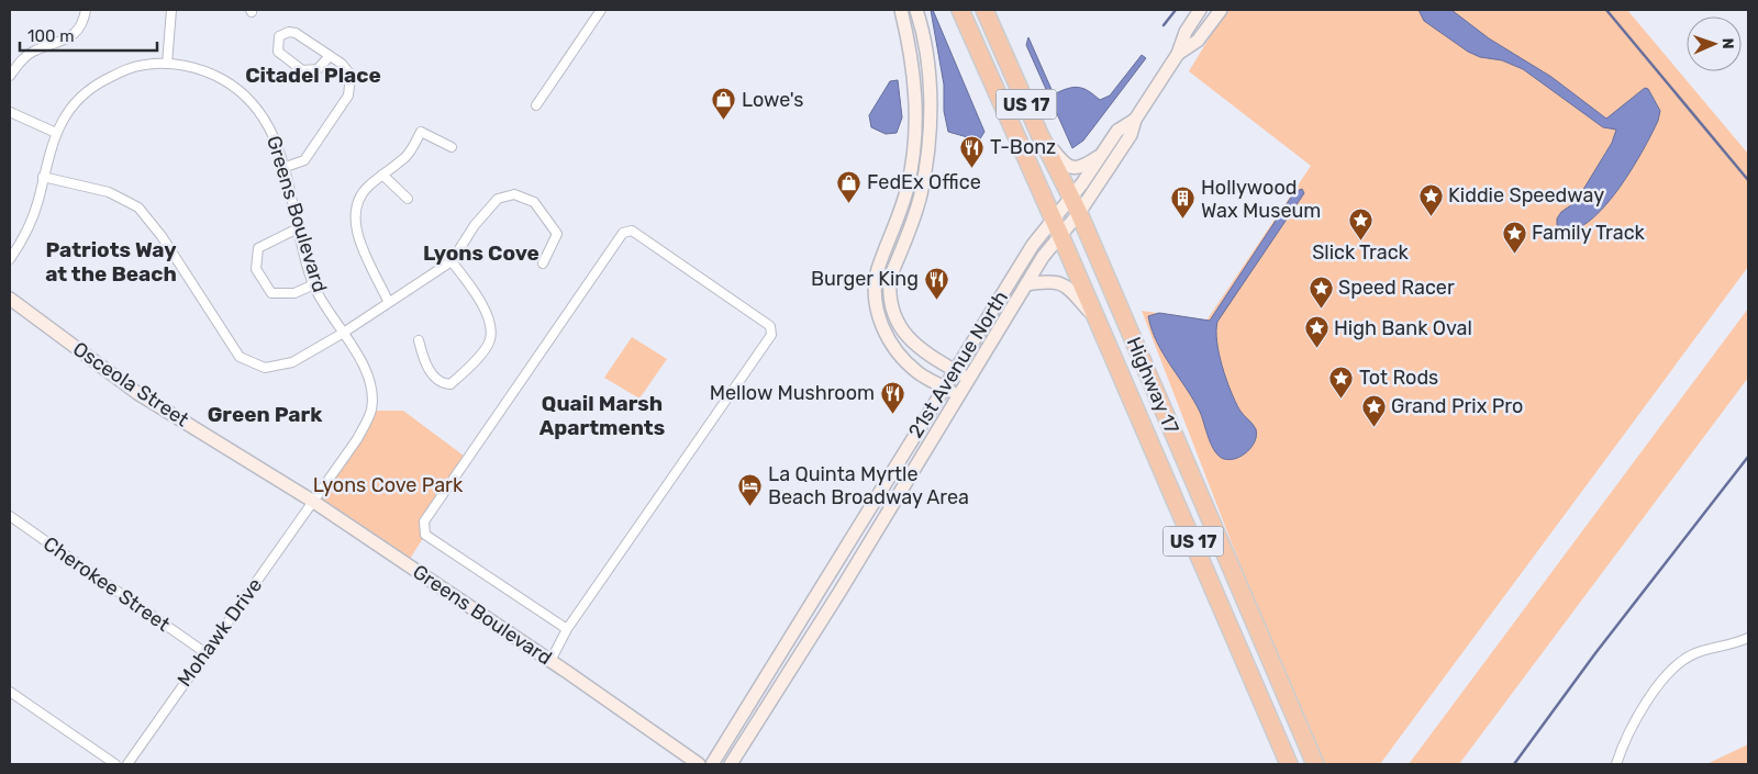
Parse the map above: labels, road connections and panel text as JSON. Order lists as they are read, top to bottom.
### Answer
{
  "streets": {
    "highway": ["US 17", "Highway 17"],
    "street": [
      "Greens Boulevard",
      "21st Avenue North",
      "Osceola Street",
      "Cherokee Street",
      "Mohawk Drive"
    ]
  },
  "crossings": [
    ["Greens Boulevard", "Osceola Street"],
    ["Greens Boulevard", "Mohawk Drive"],
    ["21st Avenue North", "Highway 17"],
    ["Osceola Street", "Mohawk Drive"],
    ["Cherokee Street", "Mohawk Drive"]
  ],
  "districts": [
    "Citadel Place",
    "Patriots Way at the Beach",
    "Lyons Cove",
    "Quail Marsh Apartments",
    "Green Park"
  ],
  "parks": ["Lyons Cove Park"],
  "places": {
    "shop": ["Lowe's", "FedEx Office"],
    "restaurant": ["T-Bonz", "Burger King", "Mellow Mushroom"],
    "place": [
      "Kiddie Speedway",
      "Slick Track",
      "Family Track",
      "Speed Racer",
      "High Bank Oval",
      "Tot Rods",
      "Grand Prix Pro"
    ],
    "building": ["Hollywood Wax Museum"],
    "hotel": ["La Quinta Myrtle Beach Broadway Area"]
  },
  "scale_bar": "100 m",
  "north": "right"
}
